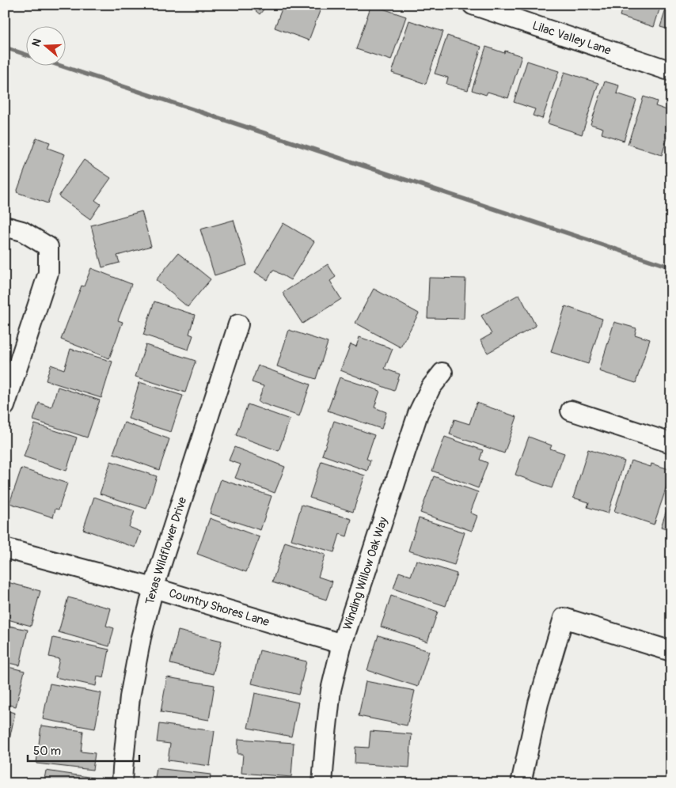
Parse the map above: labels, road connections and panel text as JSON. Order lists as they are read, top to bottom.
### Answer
{
  "streets": {
    "street": [
      "Lilac Valley Lane",
      "Texas Wildflower Drive",
      "Winding Willow Oak Way",
      "Country Shores Lane"
    ]
  },
  "crossings": [
    ["Texas Wildflower Drive", "Country Shores Lane"],
    ["Winding Willow Oak Way", "Country Shores Lane"]
  ],
  "scale_bar": "50 m",
  "north": "left"
}
